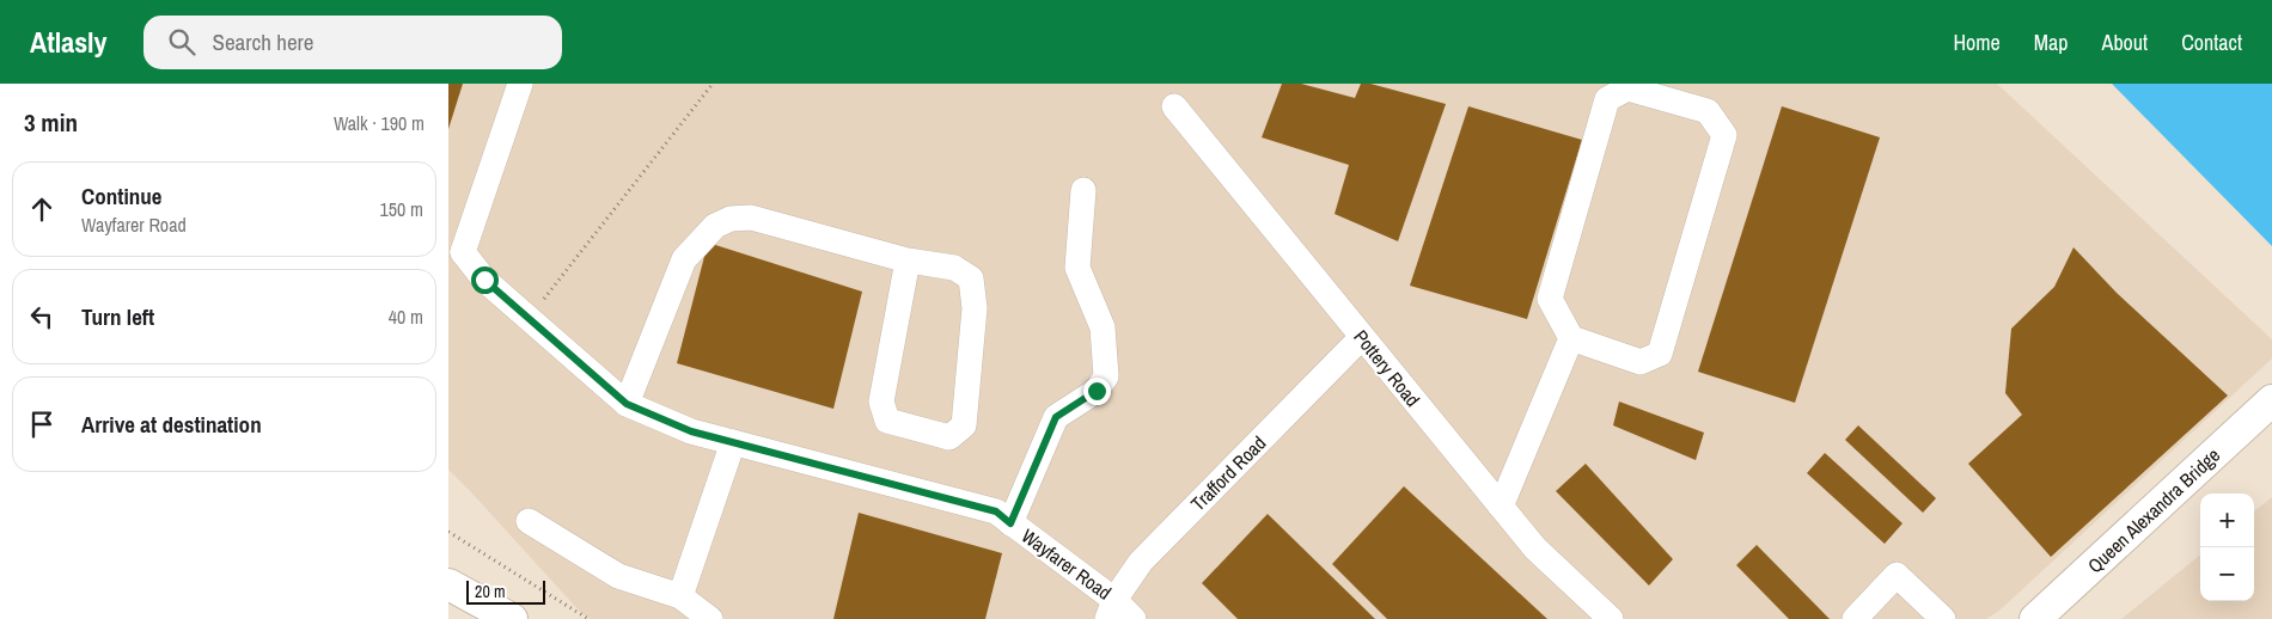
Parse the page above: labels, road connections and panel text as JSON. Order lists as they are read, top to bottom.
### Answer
{
  "streets": {
    "main road": ["Queen Alexandra Bridge"],
    "street": ["Pottery Road", "Trafford Road", "Wayfarer Road"]
  },
  "crossings": [
    ["Pottery Road", "Trafford Road"],
    ["Trafford Road", "Wayfarer Road"]
  ],
  "scale_bar": "20 m",
  "page": {
    "header": "Atlasly",
    "search": "Search here",
    "nav": [
      "Home",
      "Map",
      "About",
      "Contact"
    ],
    "heading": ["3 min", "Walk · 190 m"],
    "list": [
      ["Continue", "Wayfarer Road", "150 m"],
      ["Turn left", "40 m"],
      "Arrive at destination"
    ],
    "map_buttons": ["+", "−"],
    "scale": "20 m"
  }
}
